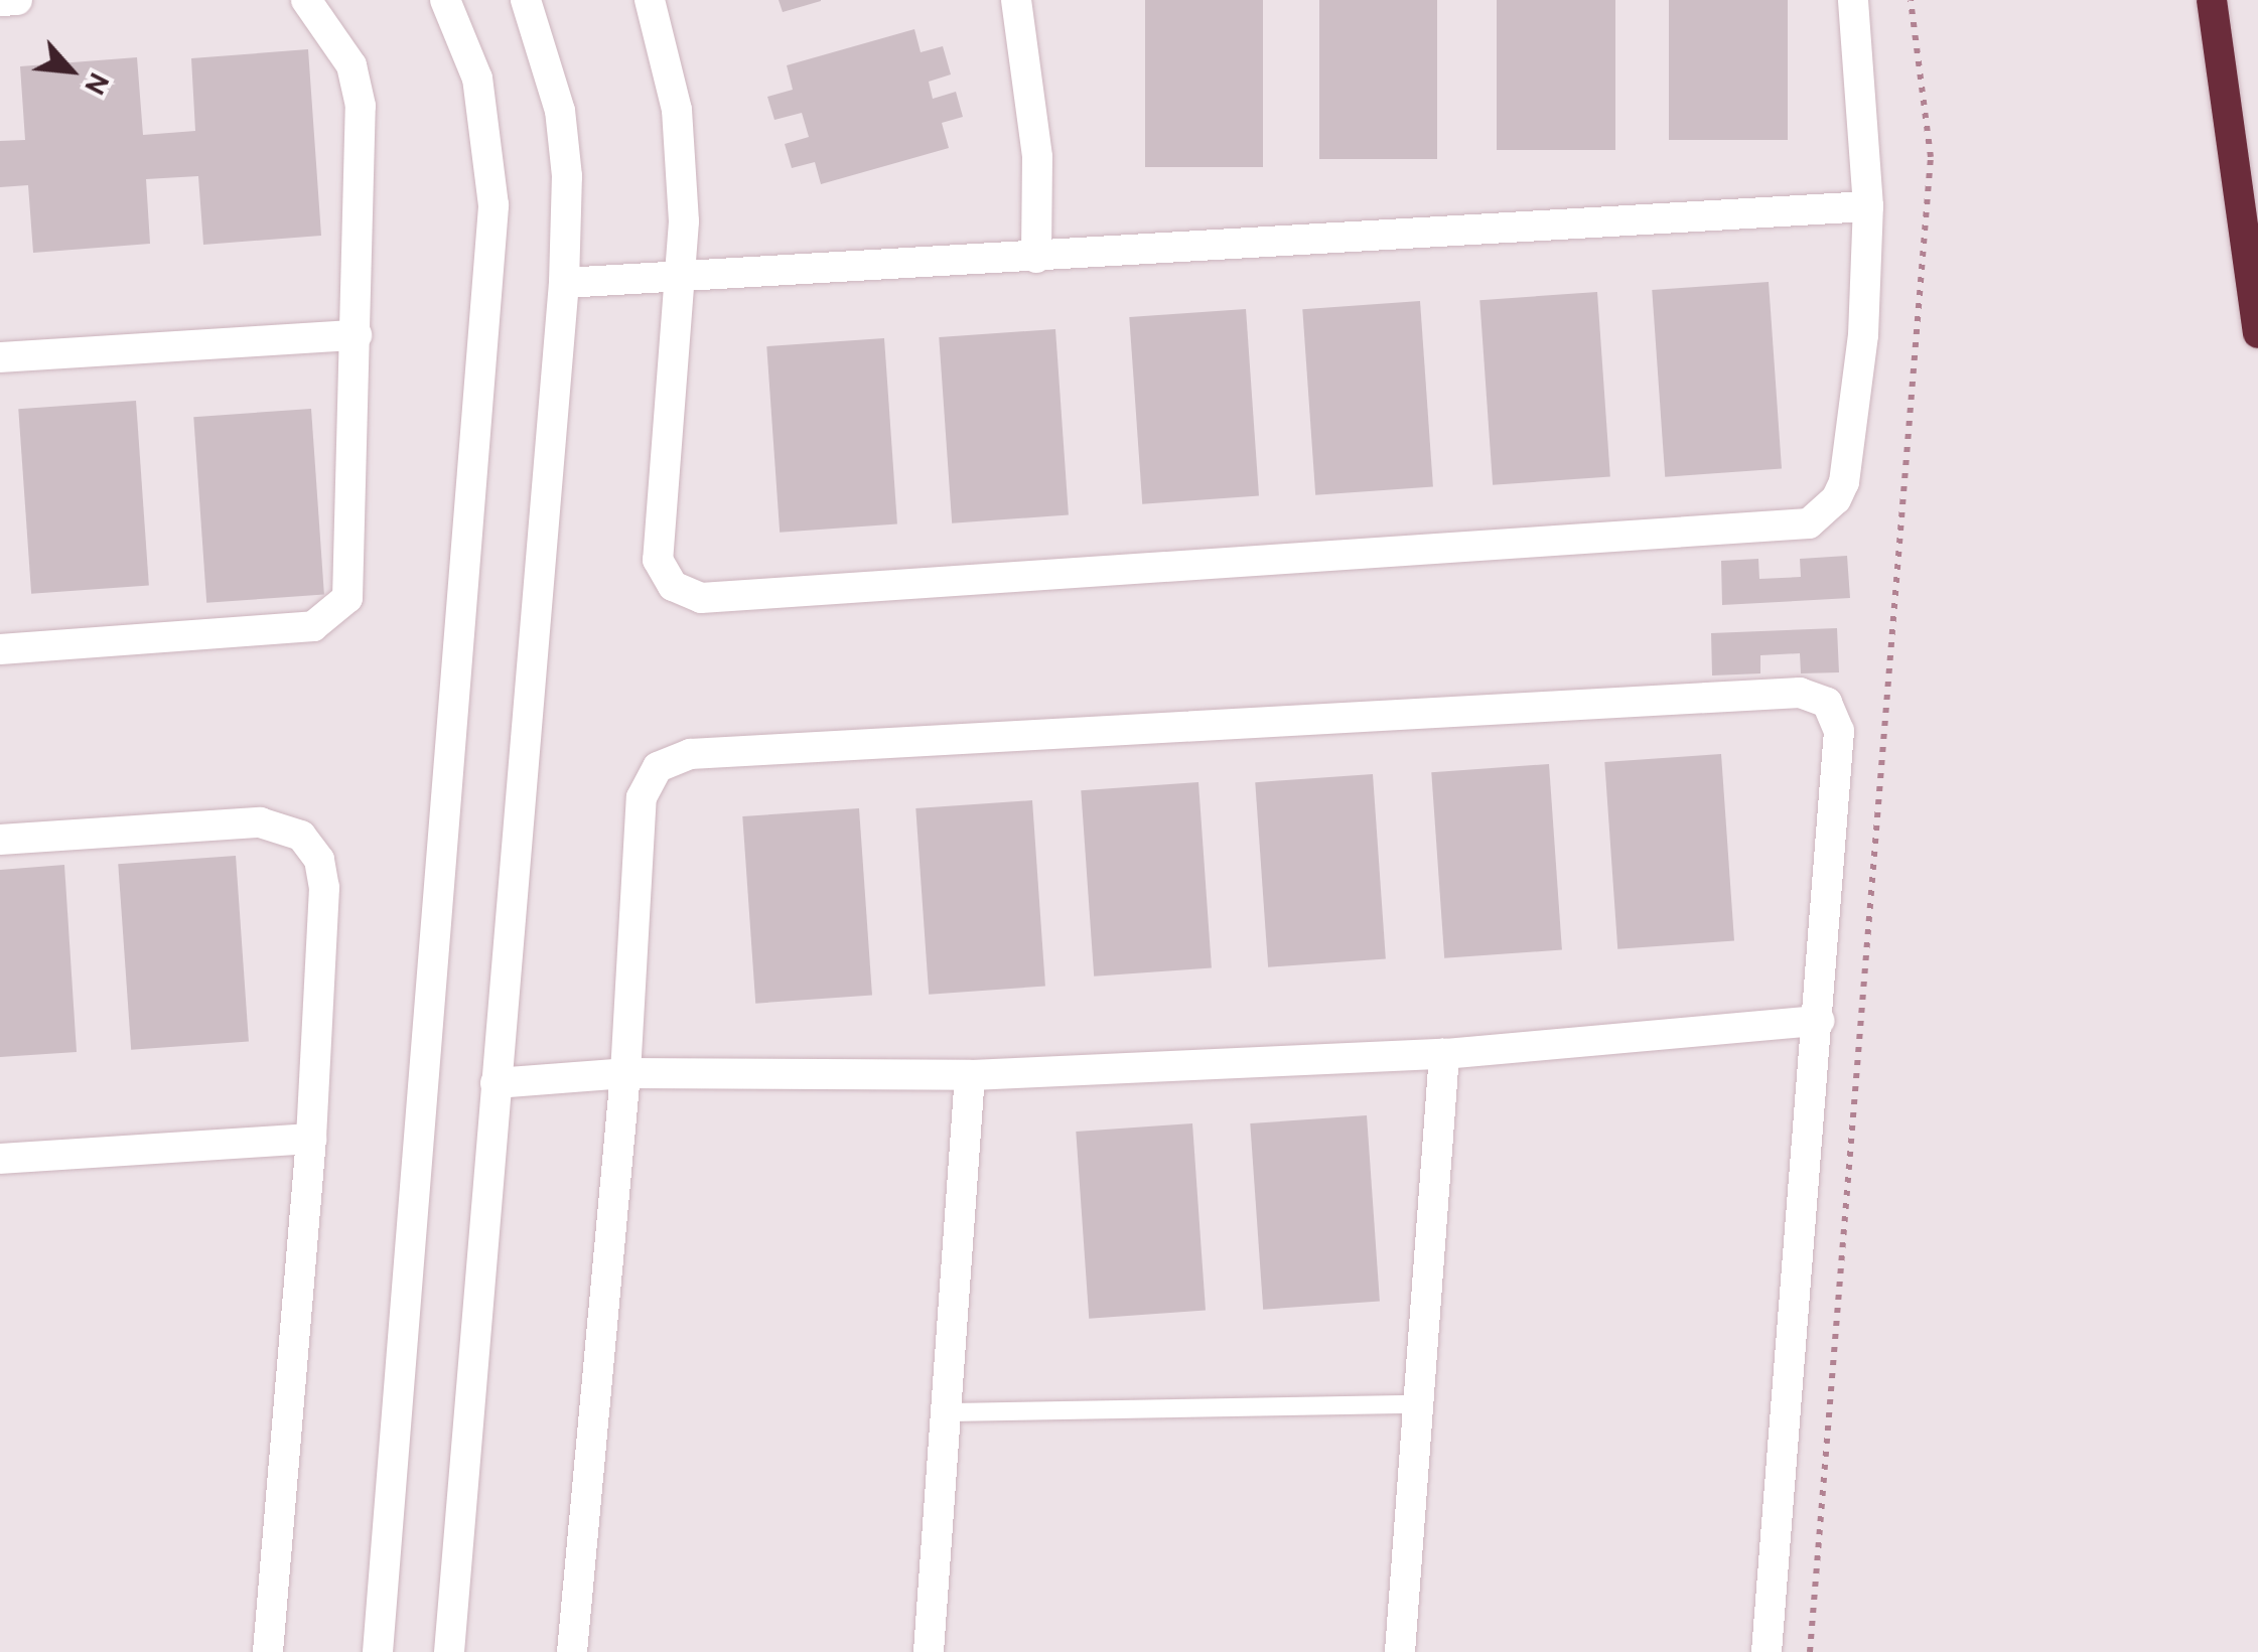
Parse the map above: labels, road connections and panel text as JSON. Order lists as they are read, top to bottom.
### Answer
{
  "north": "bottom right"
}
